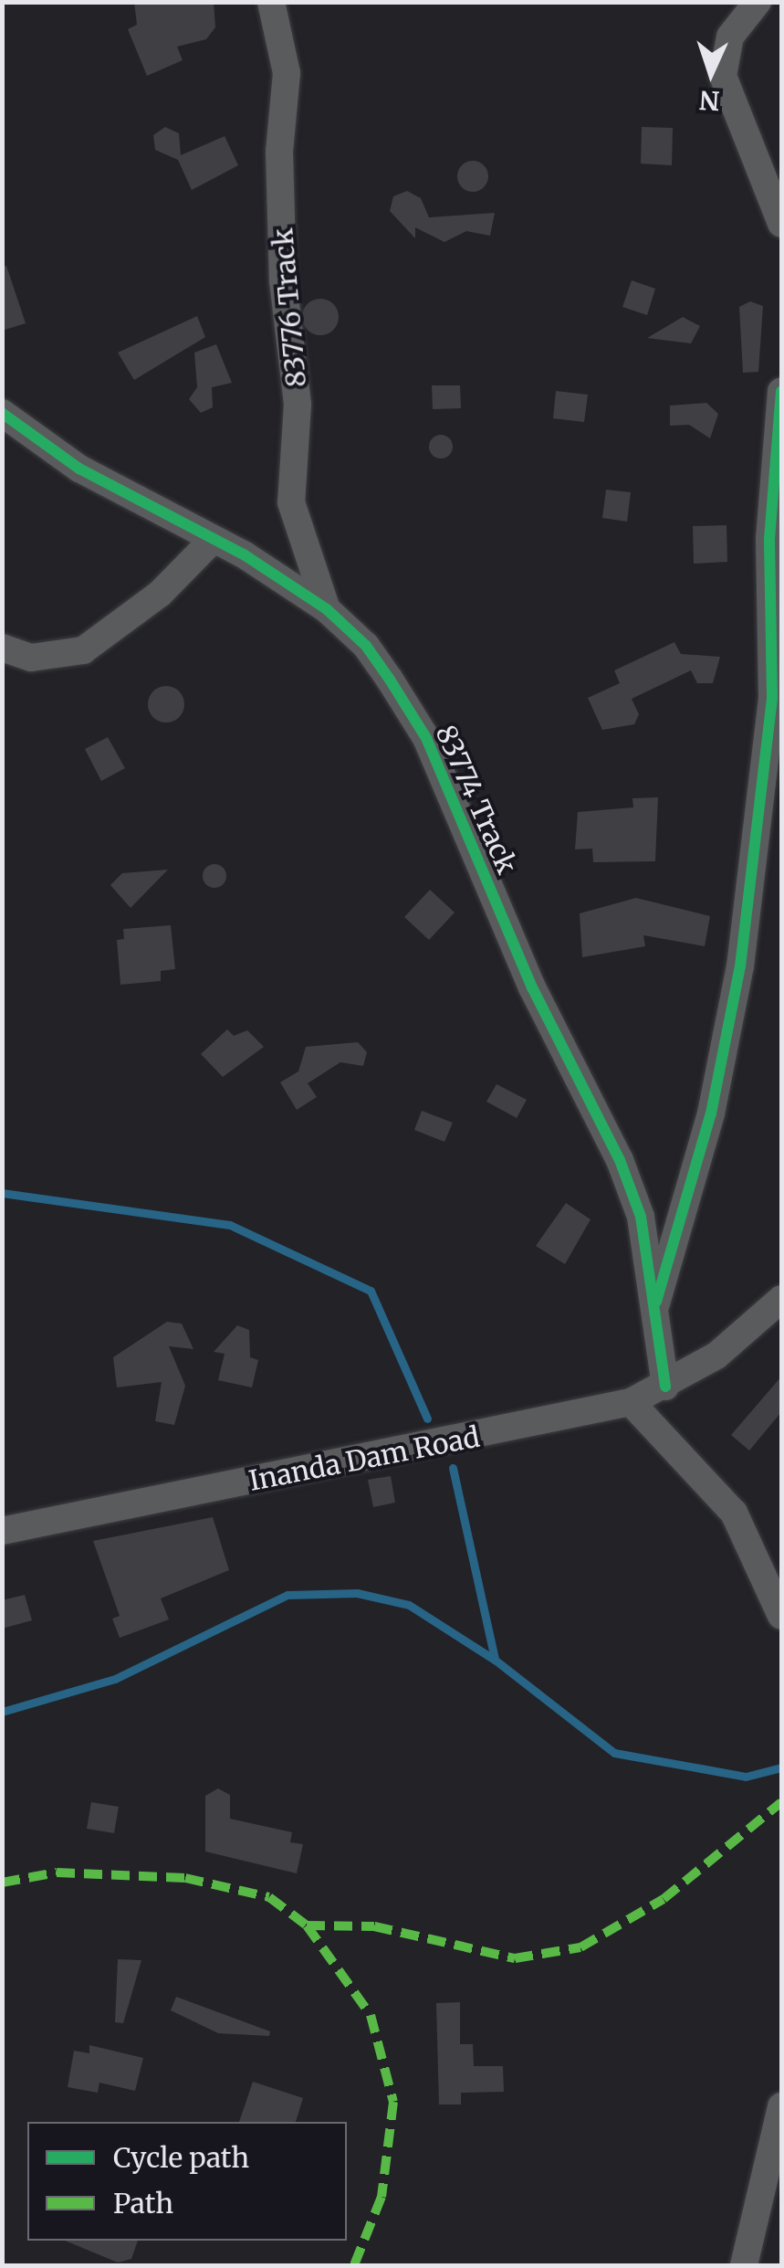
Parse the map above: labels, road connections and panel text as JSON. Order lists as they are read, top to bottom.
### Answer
{
  "streets": {
    "street": ["83776 Track", "83774 Track", "Inanda Dam Road"]
  },
  "crossings": [
    ["83776 Track", "83774 Track"],
    ["83774 Track", "Inanda Dam Road"]
  ],
  "legend": ["Cycle path", "Path"],
  "north": "bottom"
}
